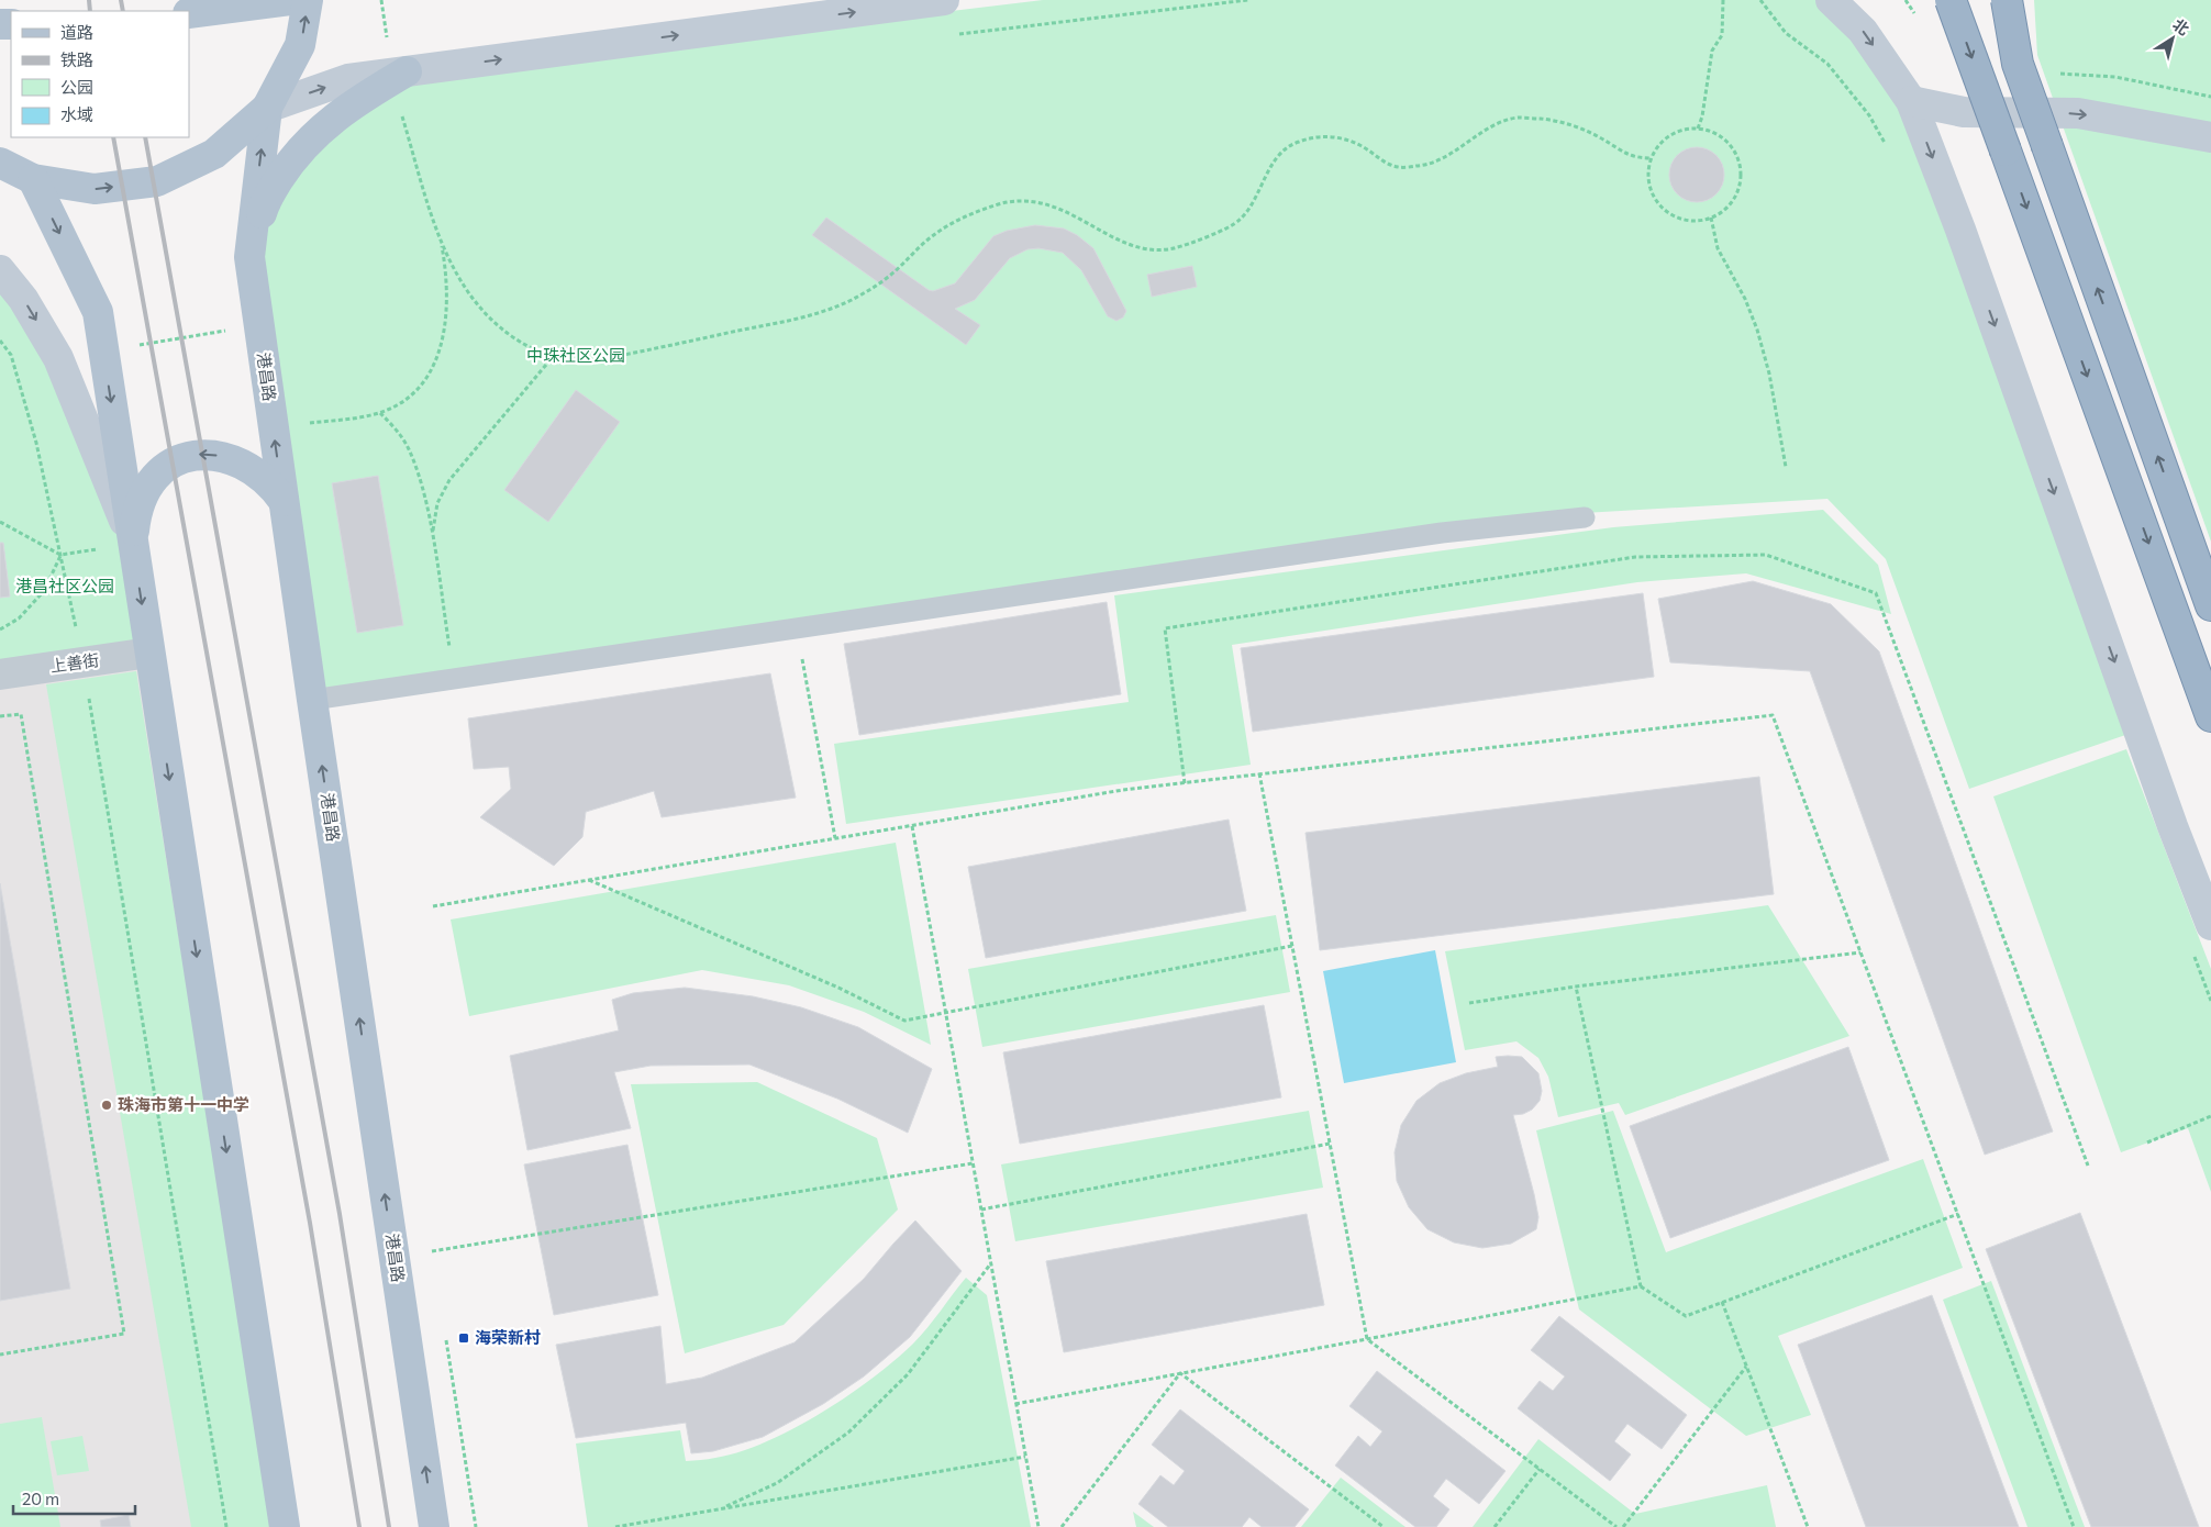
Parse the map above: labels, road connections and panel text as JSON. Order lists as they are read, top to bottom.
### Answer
{
  "streets": {
    "main road": ["港昌路"],
    "street": ["上善街"]
  },
  "parks": ["中珠社区公园", "港昌社区公园"],
  "places": {
    "other": ["珠海市第十一中学"],
    "transit": ["海荣新村"]
  },
  "legend": [
    "道路",
    "铁路",
    "公园",
    "水域"
  ],
  "scale_bar": "20 m",
  "north": "top right"
}
